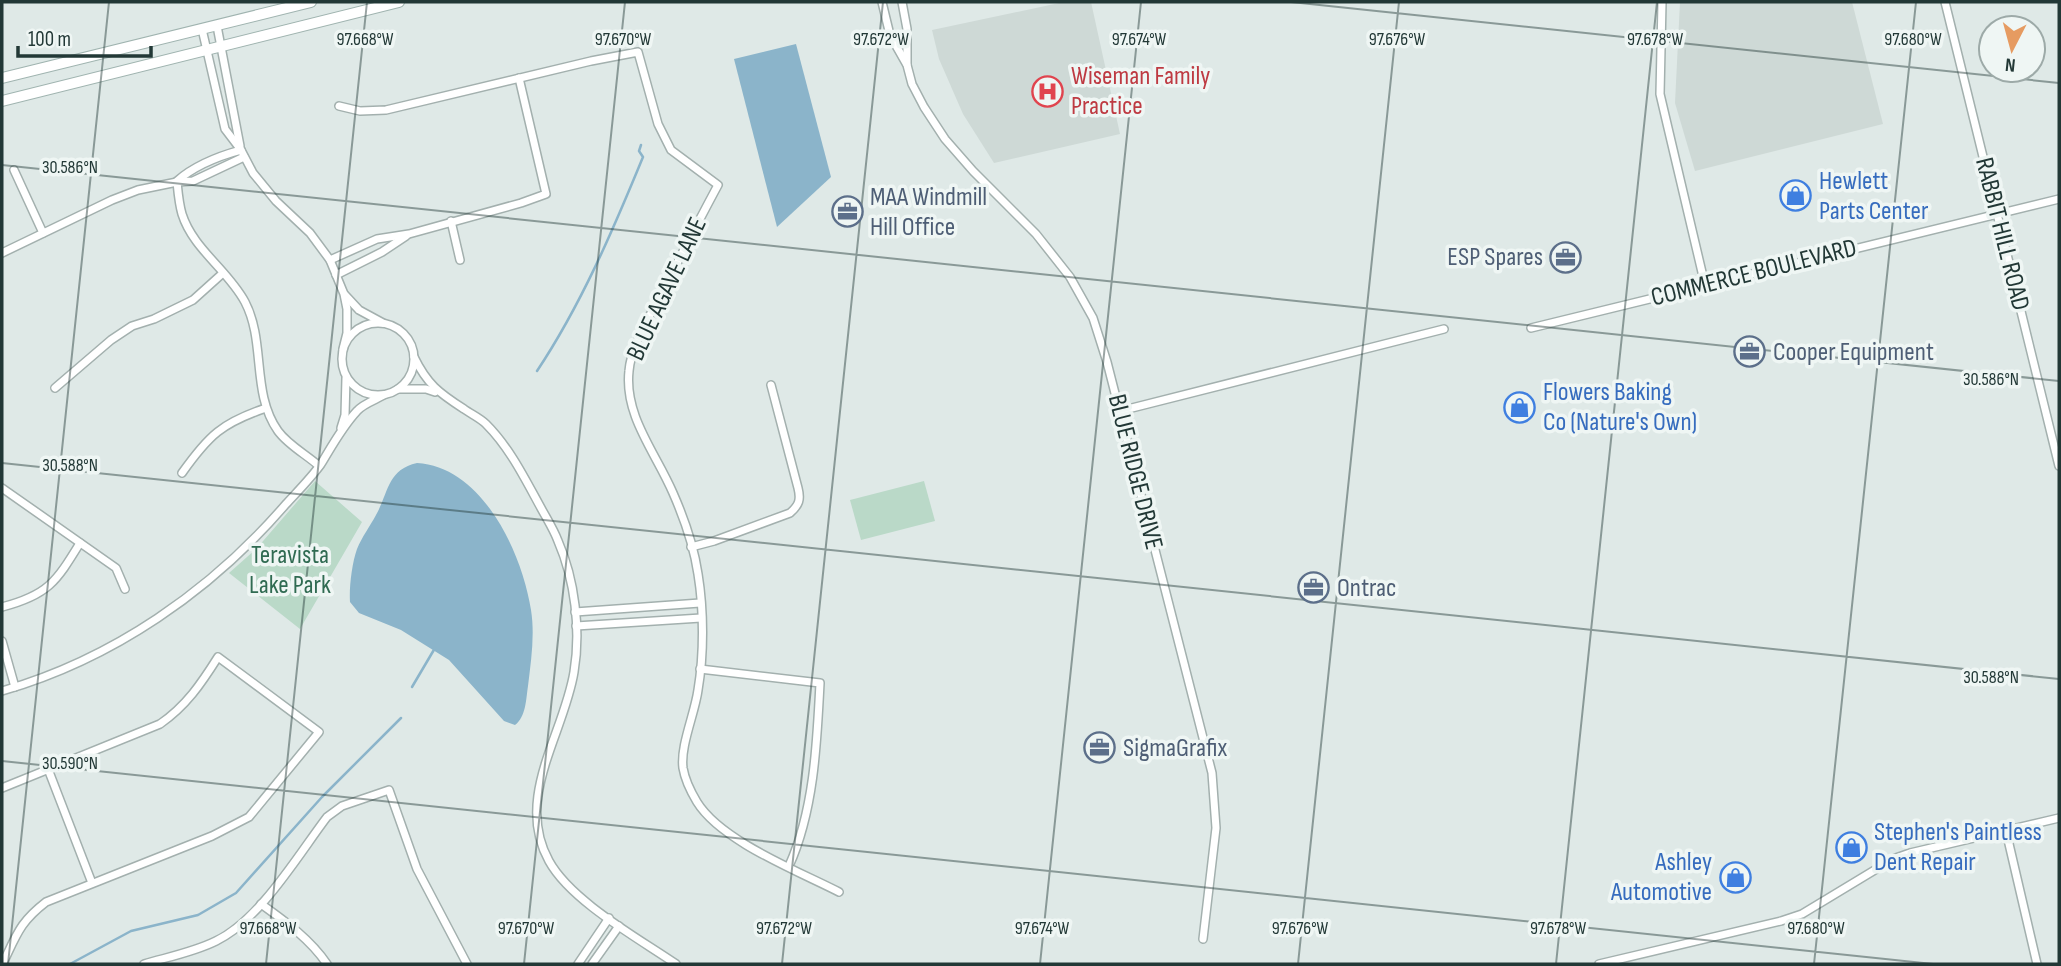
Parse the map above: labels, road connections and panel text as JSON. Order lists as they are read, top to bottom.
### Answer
{
  "streets": {
    "street": [
      "RABBIT HILL ROAD",
      "COMMERCE BOULEVARD",
      "BLUE AGAVE LANE",
      "BLUE RIDGE DRIVE"
    ]
  },
  "crossings": [
    ["RABBIT HILL ROAD", "COMMERCE BOULEVARD"]
  ],
  "parks": ["Teravista Lake Park"],
  "places": {
    "hospital": ["Wiseman Family Practice"],
    "shop": [
      "Hewlett Parts Center",
      "Flowers Baking Co (Nature's Own)",
      "Stephen's Paintless Dent Repair",
      "Ashley Automotive"
    ],
    "office": [
      "MAA Windmill Hill Office",
      "ESP Spares",
      "Cooper Equipment",
      "Ontrac",
      "SigmaGrafix"
    ]
  },
  "scale_bar": "100 m",
  "north": "bottom",
  "coordinates": [
    "97.668°W",
    "97.670°W",
    "97.672°W",
    "97.674°W",
    "97.676°W",
    "97.678°W",
    "97.680°W",
    "30.586°N",
    "30.588°N",
    "30.590°N"
  ]
}
